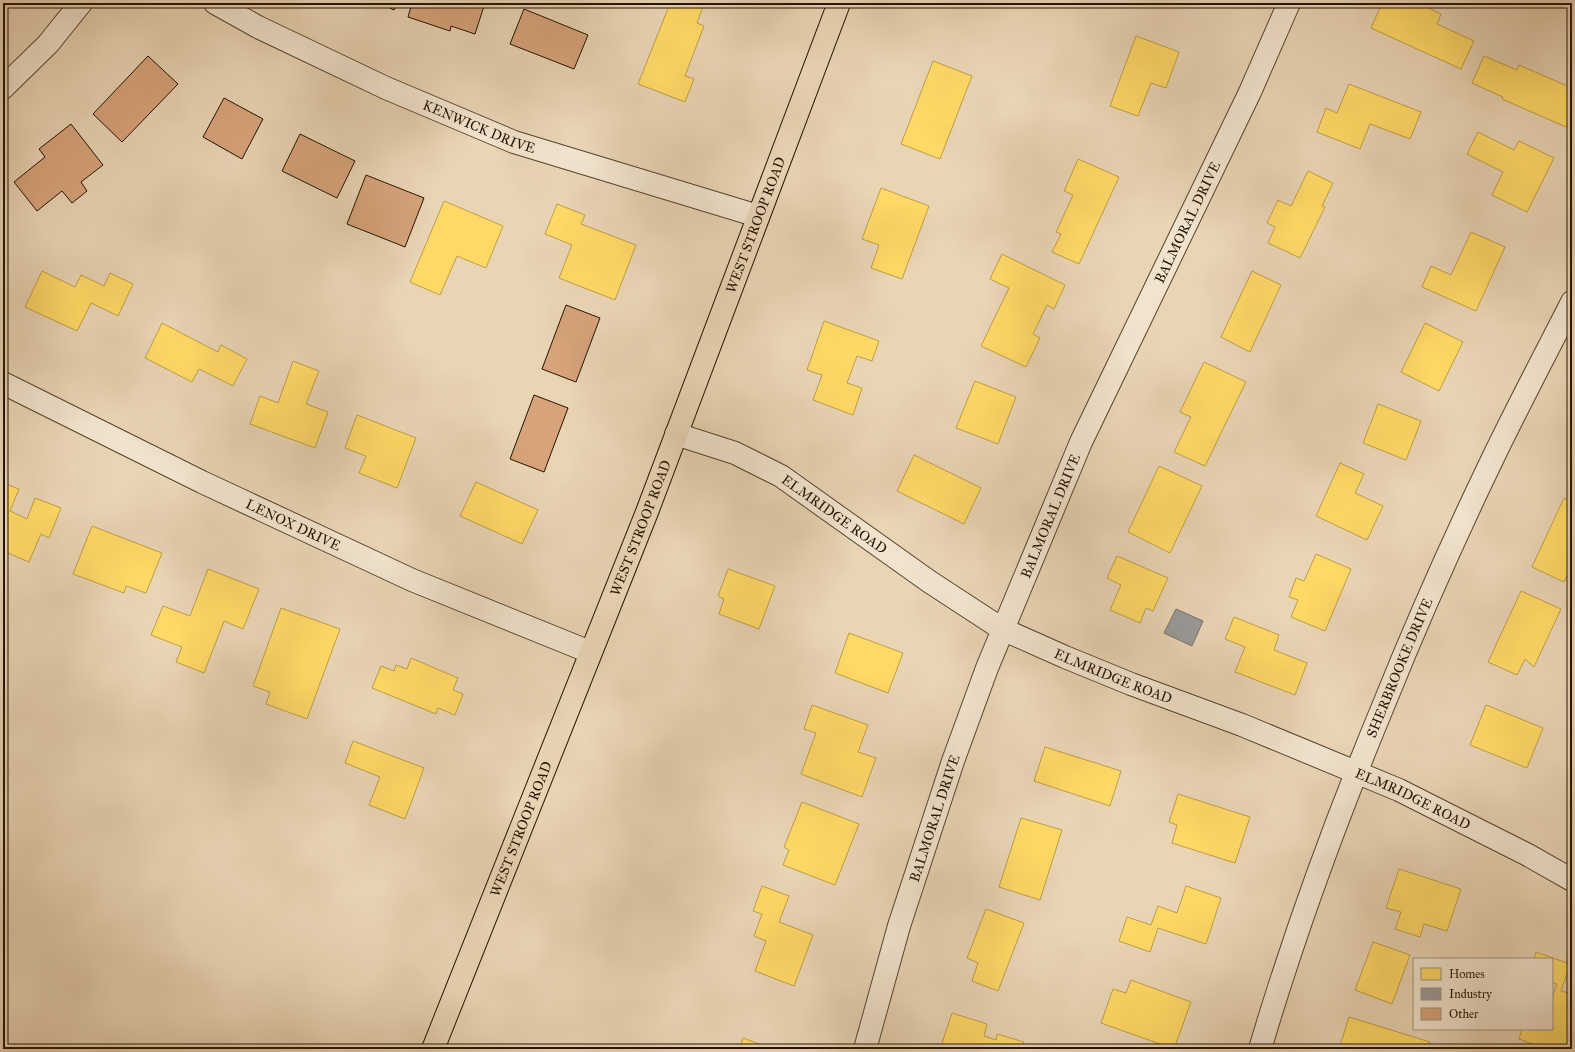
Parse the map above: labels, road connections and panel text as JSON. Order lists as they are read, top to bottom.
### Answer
{
  "streets": {
    "main road": ["WEST STROOP ROAD"],
    "street": [
      "KENWICK DRIVE",
      "BALMORAL DRIVE",
      "ELMRIDGE ROAD",
      "LENOX DRIVE",
      "SHERBROOKE DRIVE"
    ]
  },
  "crossings": [
    ["KENWICK DRIVE", "WEST STROOP ROAD"],
    ["BALMORAL DRIVE", "ELMRIDGE ROAD"],
    ["WEST STROOP ROAD", "ELMRIDGE ROAD"],
    ["WEST STROOP ROAD", "LENOX DRIVE"],
    ["ELMRIDGE ROAD", "SHERBROOKE DRIVE"]
  ],
  "legend": ["Homes", "Industry", "Other"]
}
